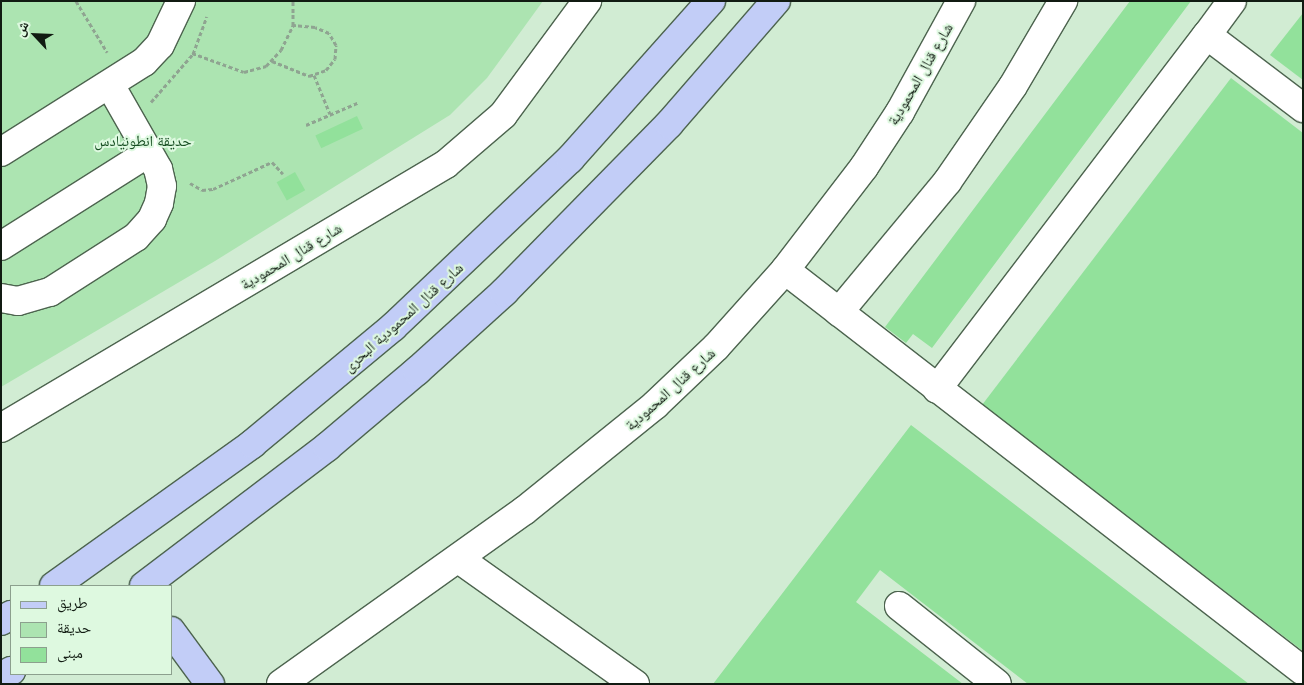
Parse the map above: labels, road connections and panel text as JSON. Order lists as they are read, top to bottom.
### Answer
{
  "streets": {
    "main road": ["شارع قنال المحمودية البحرى"],
    "street": ["شارع قنال المحمودية"]
  },
  "parks": ["حديقة انطونيادس"],
  "legend": ["طريق", "حديقة", "مبنى"],
  "north": "top left"
}
